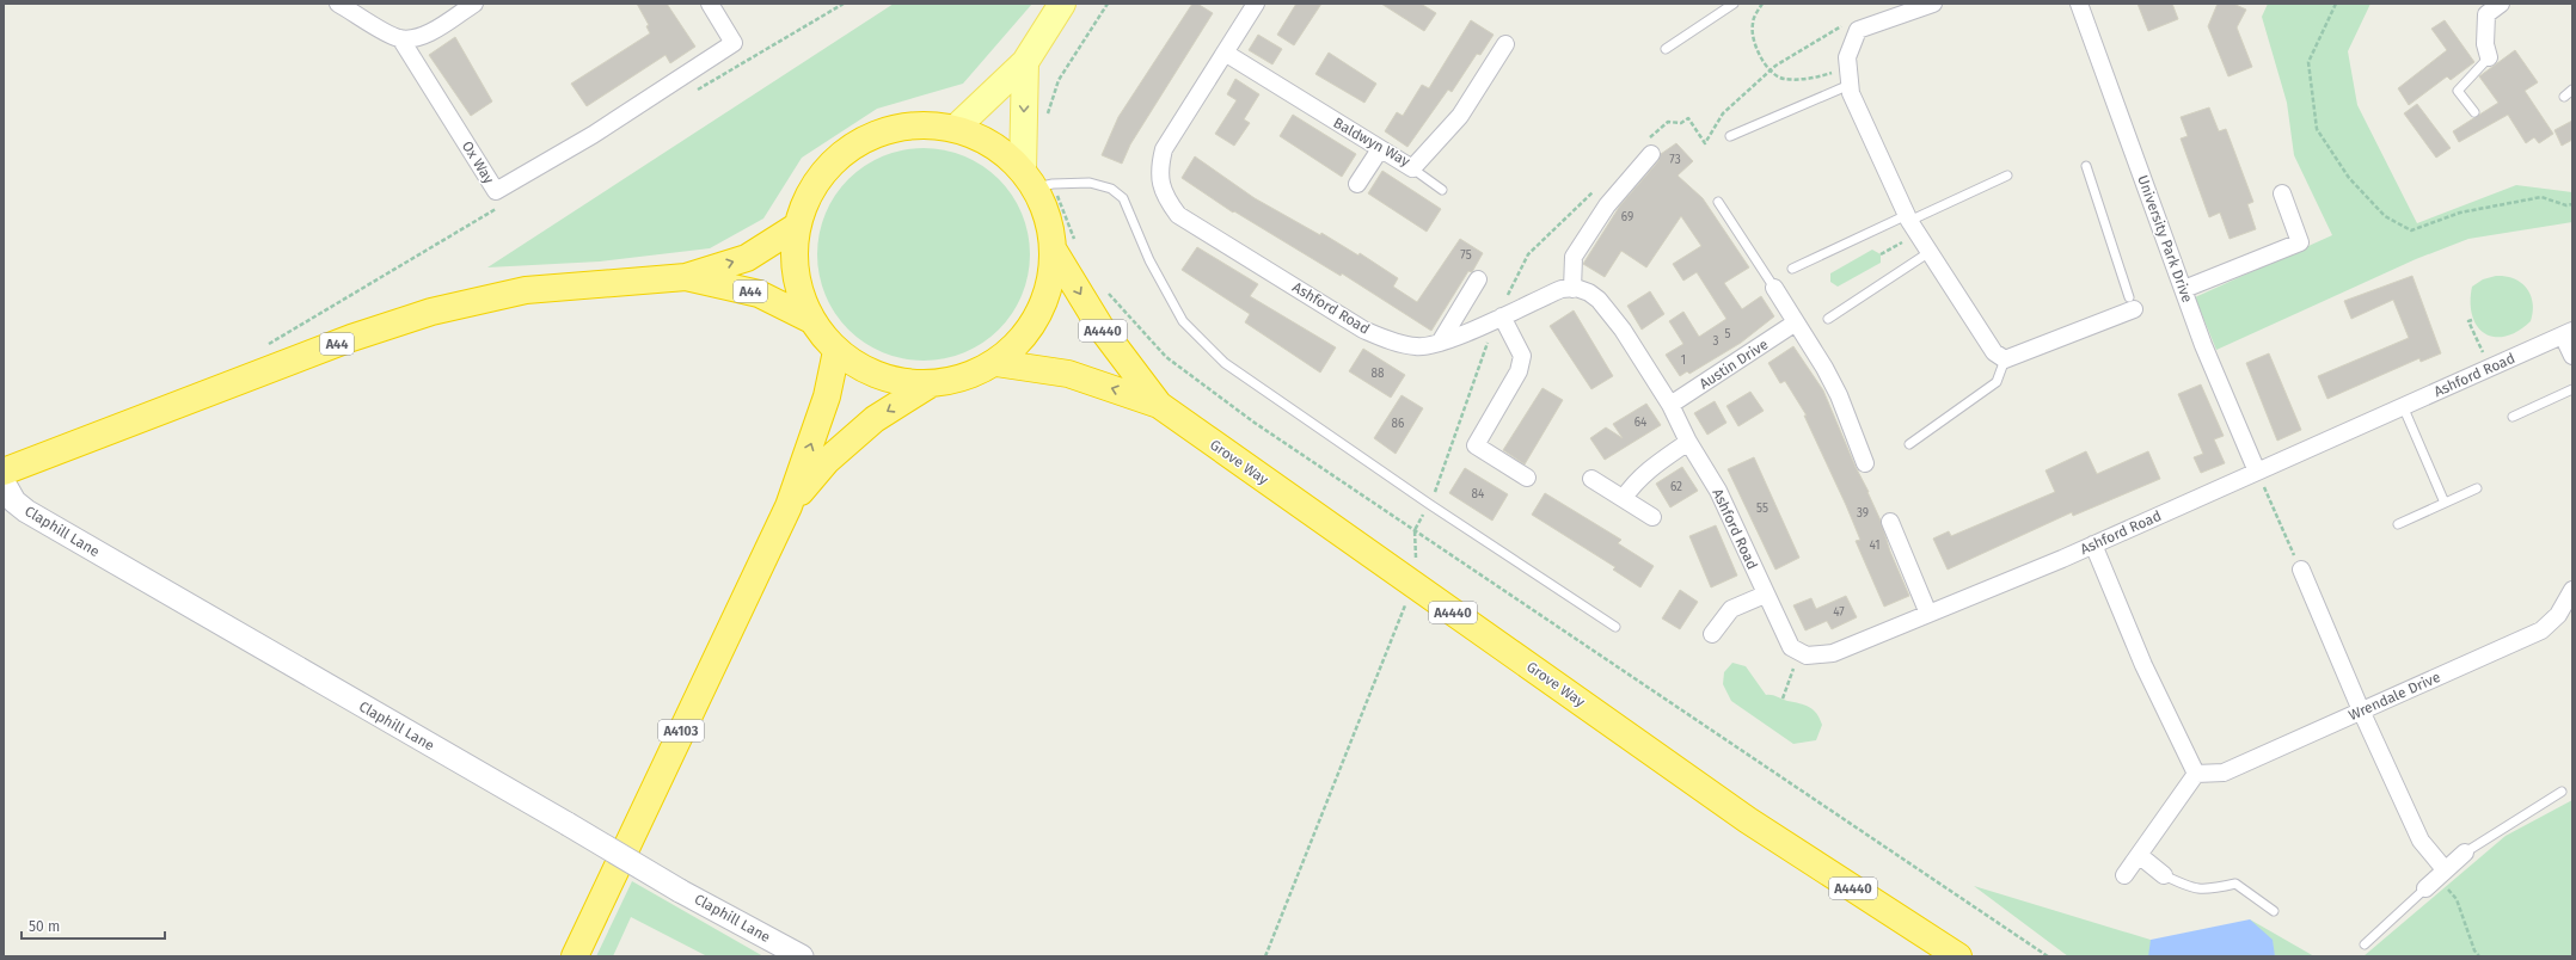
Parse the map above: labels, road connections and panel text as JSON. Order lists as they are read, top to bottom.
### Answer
{
  "streets": {
    "highway": [
      "A44",
      "A4440",
      "Grove Way",
      "A4103"
    ],
    "street": [
      "Baldwyn Way",
      "Ox Way",
      "University Park Drive",
      "Ashford Road",
      "Austin Drive",
      "Claphill Lane",
      "Wrendale Drive"
    ]
  },
  "crossings": [
    ["Baldwyn Way", "Ashford Road"],
    ["University Park Drive", "Ashford Road"],
    ["Ashford Road", "Austin Drive"]
  ],
  "house_numbers": [
    "73",
    "69",
    "75",
    "5",
    "3",
    "1",
    "88",
    "64",
    "86",
    "62",
    "84",
    "55",
    "39",
    "41",
    "47"
  ],
  "scale_bar": "50 m"
}
